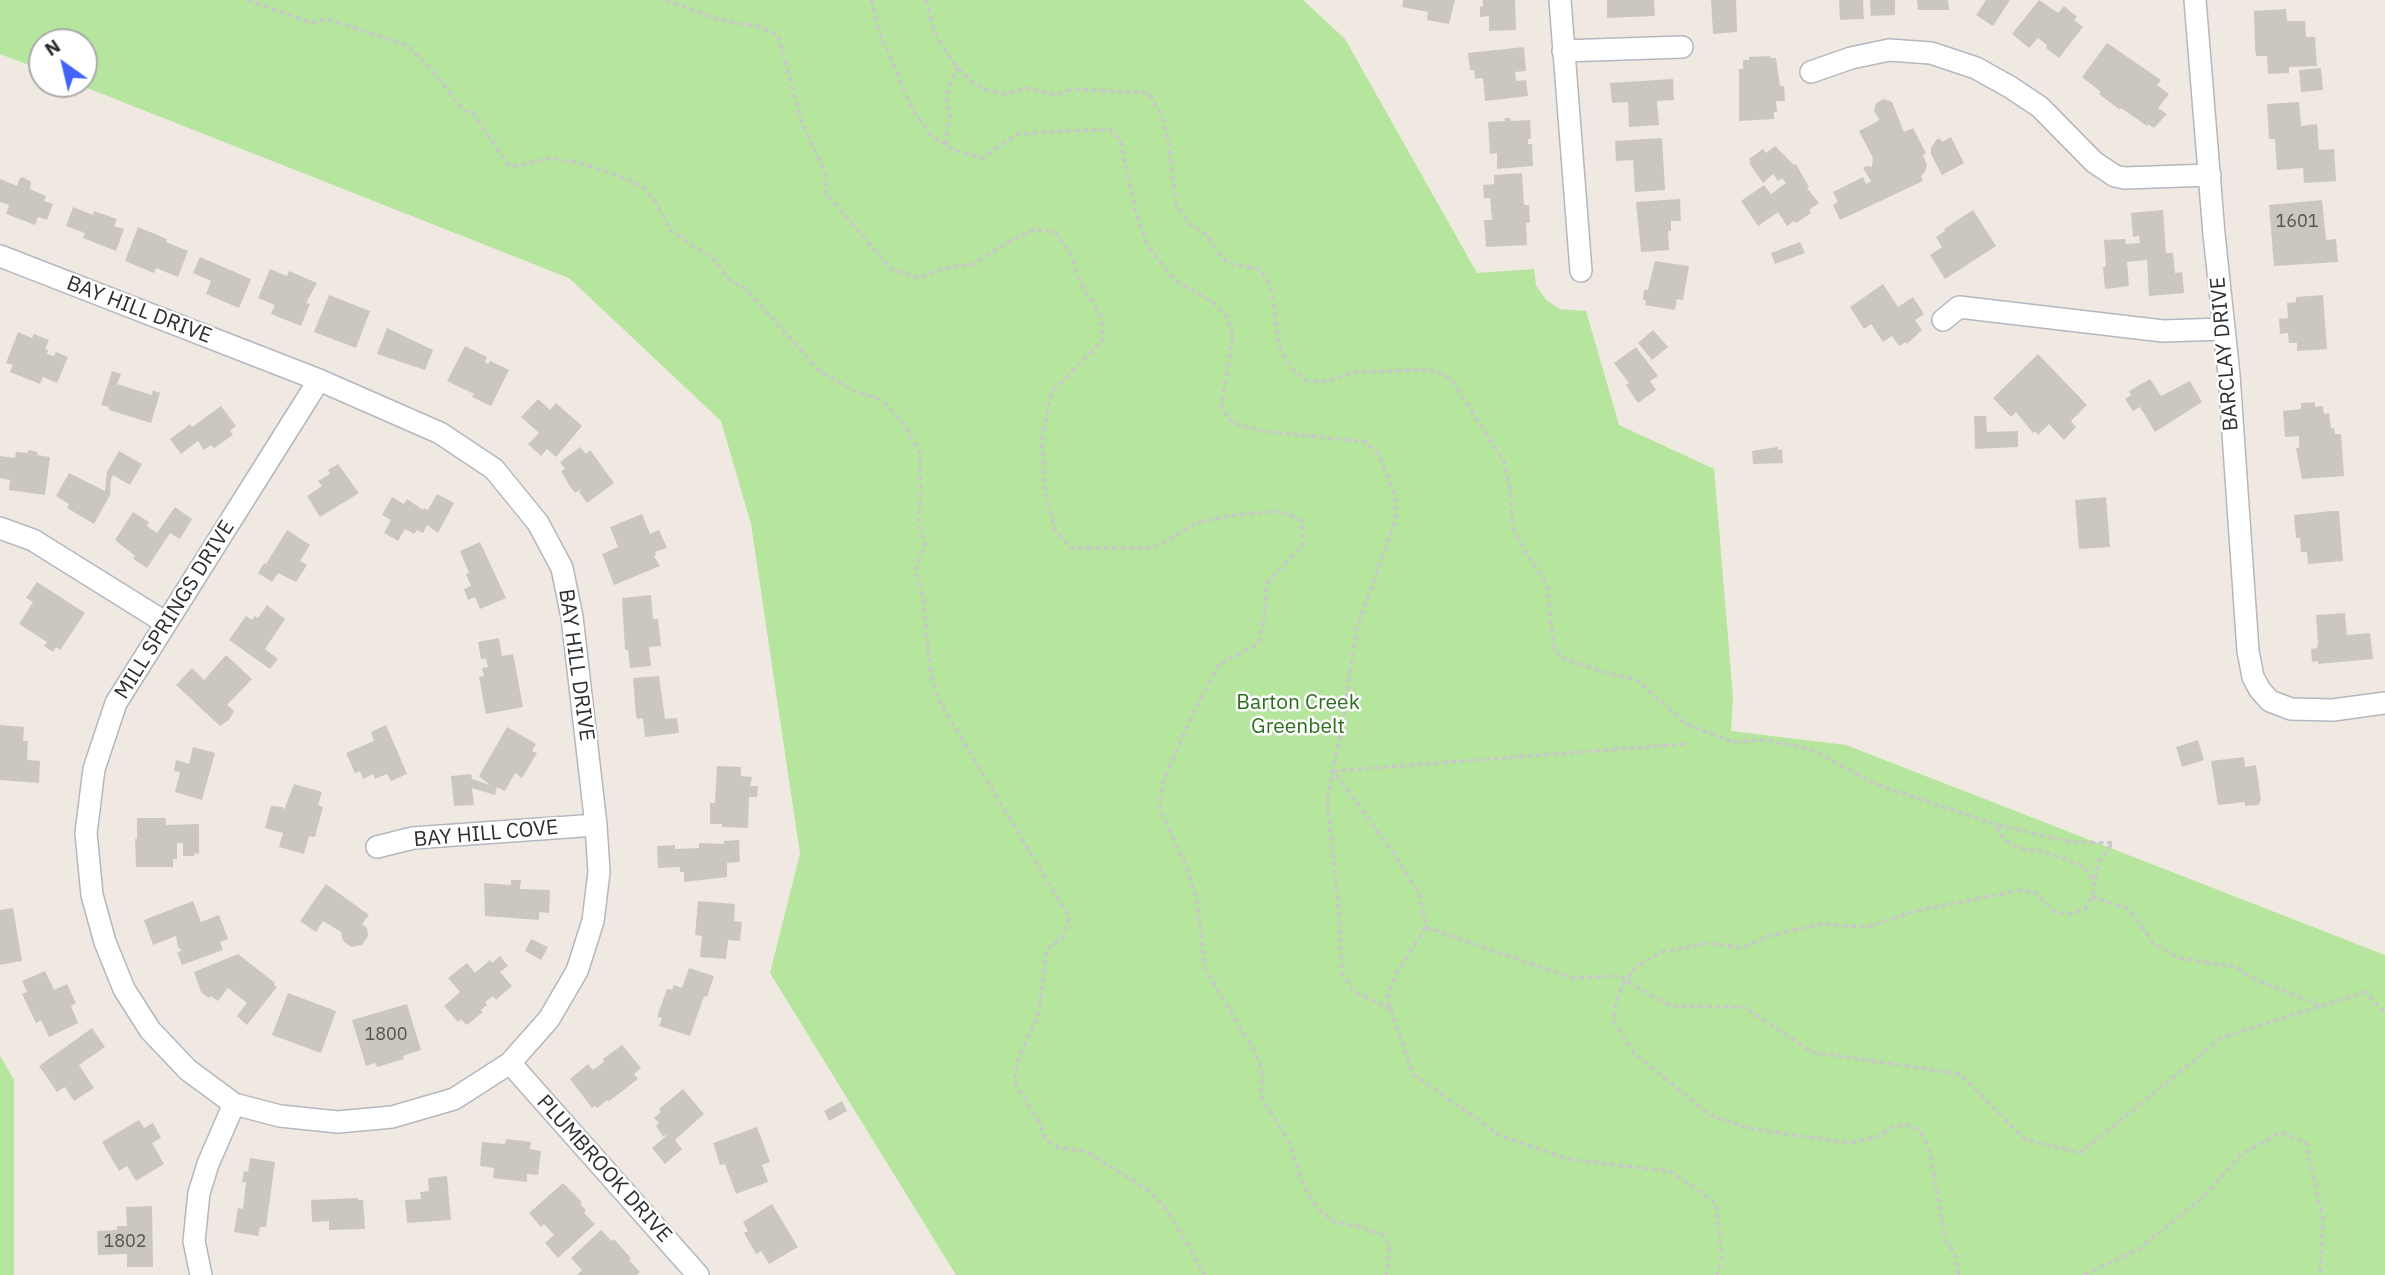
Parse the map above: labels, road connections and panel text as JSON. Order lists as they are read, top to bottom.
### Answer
{
  "streets": {
    "street": [
      "BAY HILL DRIVE",
      "BARCLAY DRIVE",
      "MILL SPRINGS DRIVE",
      "BAY HILL COVE",
      "PLUMBROOK DRIVE"
    ]
  },
  "crossings": [
    ["BAY HILL DRIVE", "MILL SPRINGS DRIVE"],
    ["BAY HILL DRIVE", "BAY HILL COVE"],
    ["BAY HILL DRIVE", "PLUMBROOK DRIVE"]
  ],
  "parks": ["Barton Creek Greenbelt"],
  "house_numbers": ["1601", "1800", "1802"],
  "north": "top left"
}
